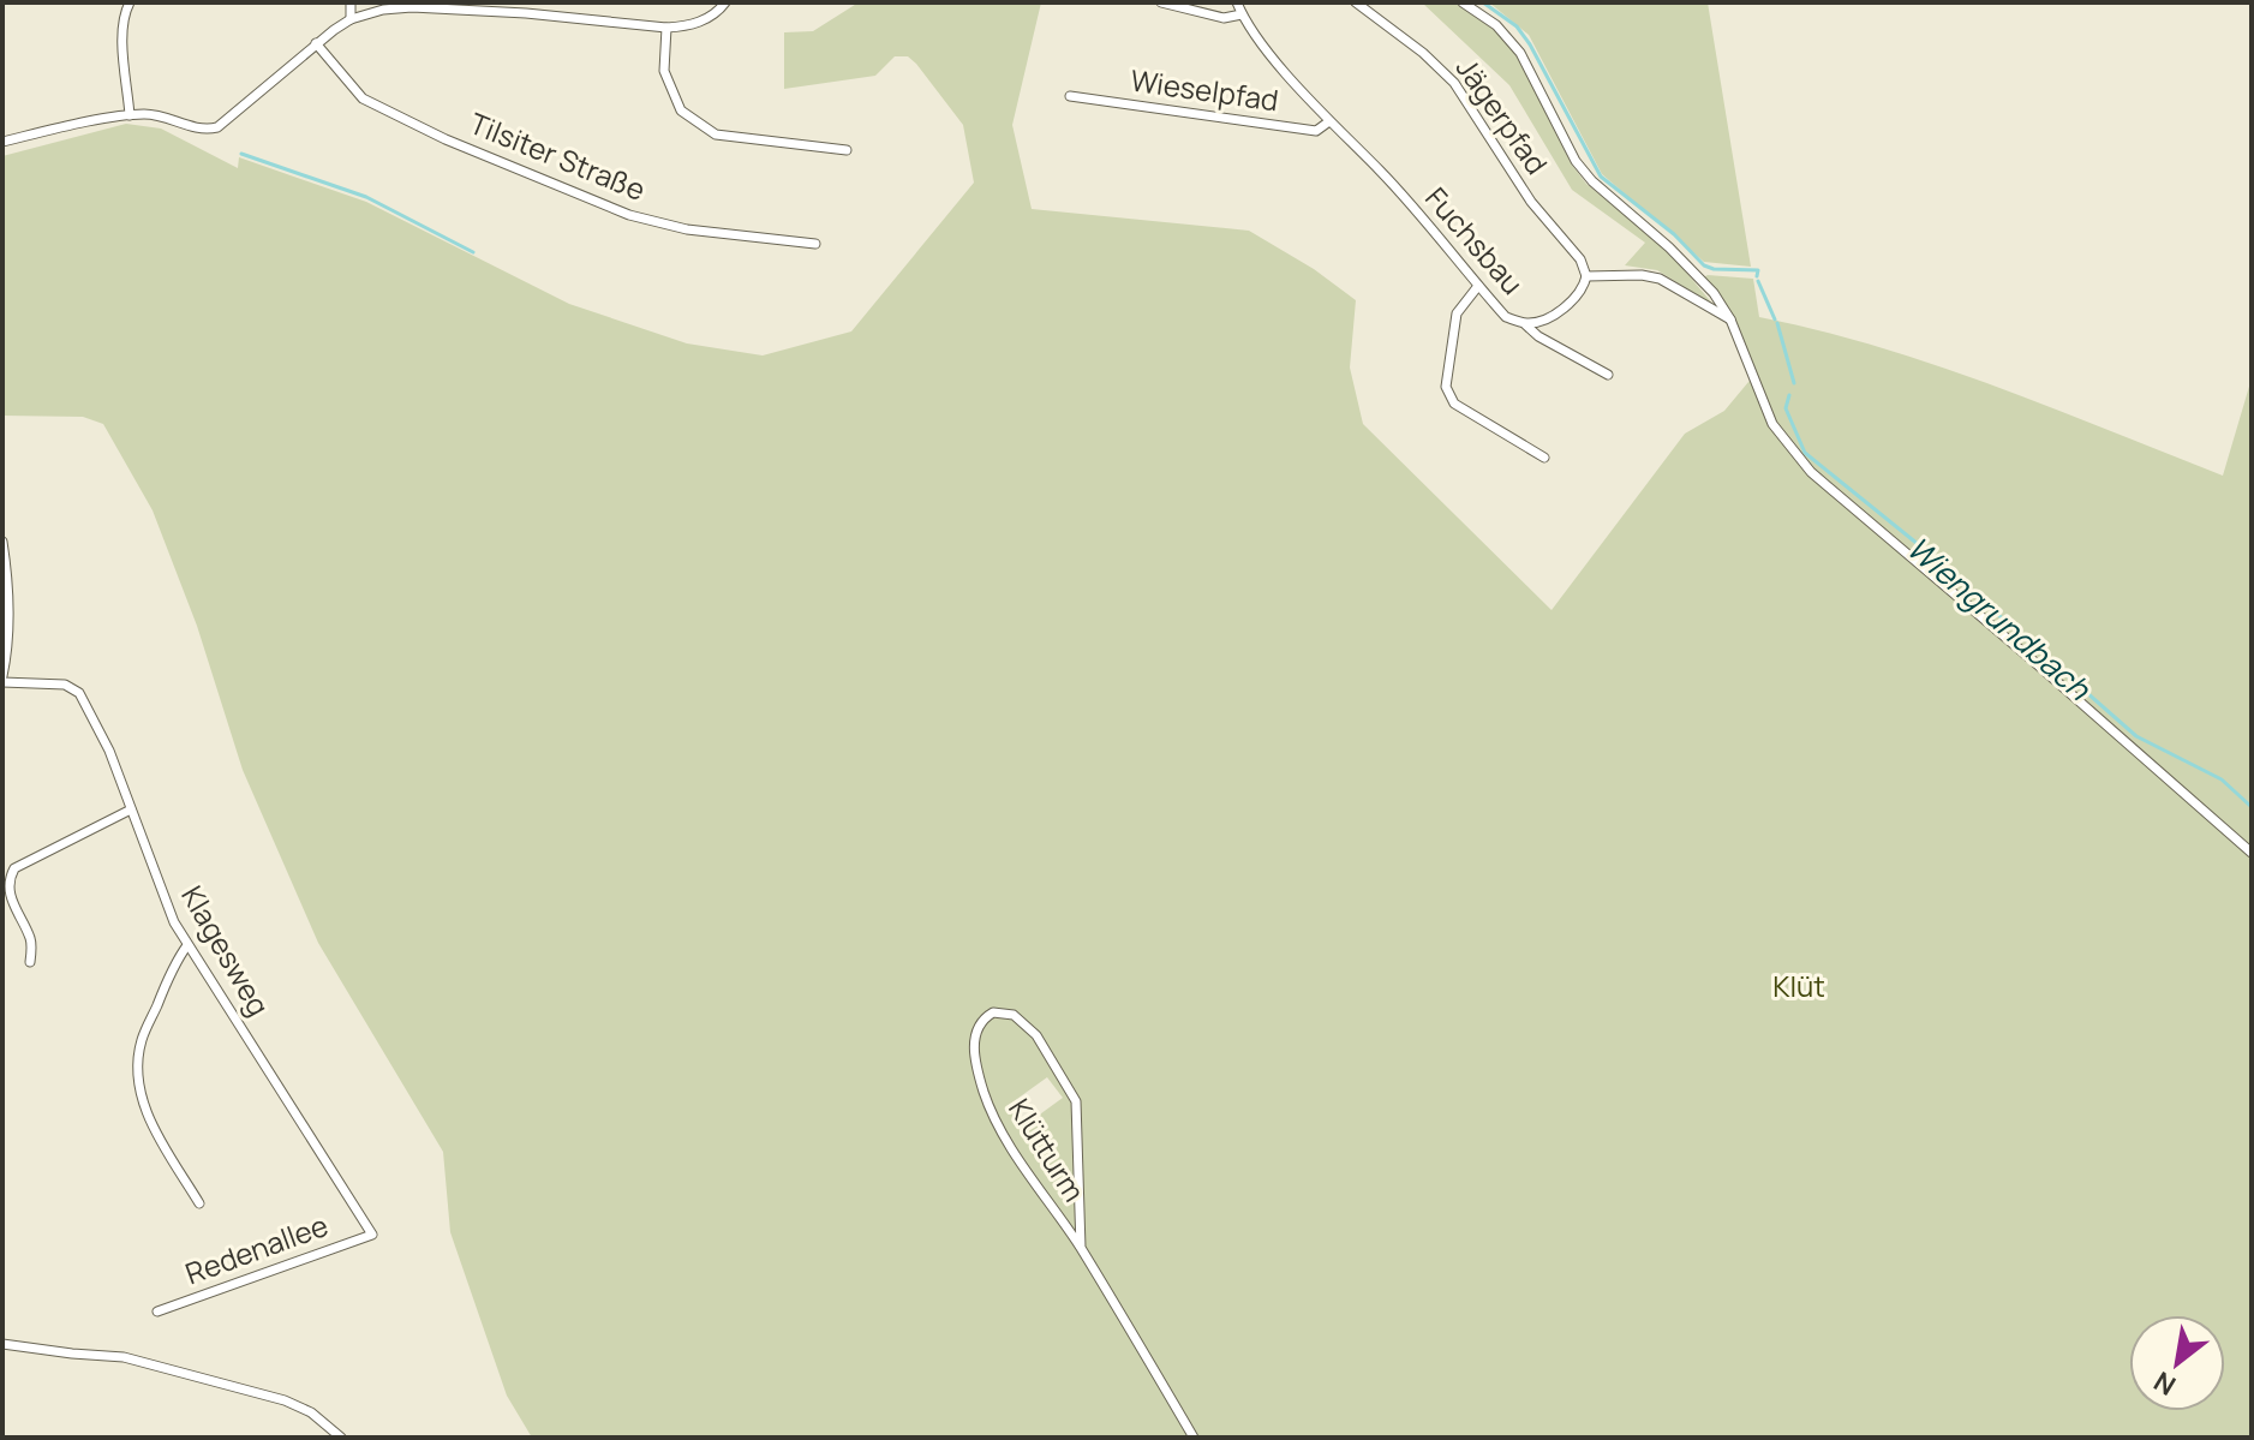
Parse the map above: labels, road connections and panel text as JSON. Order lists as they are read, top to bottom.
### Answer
{
  "streets": {
    "street": [
      "Wieselpfad",
      "Jägerpfad",
      "Tilsiter Straße",
      "Fuchsbau",
      "Klagesweg",
      "Klütturm",
      "Redenallee"
    ]
  },
  "crossings": [
    ["Wieselpfad", "Fuchsbau"],
    ["Jägerpfad", "Fuchsbau"],
    ["Klagesweg", "Redenallee"]
  ],
  "water": ["Wiengrundbach"],
  "parks": ["Klüt"],
  "north": "bottom left"
}
